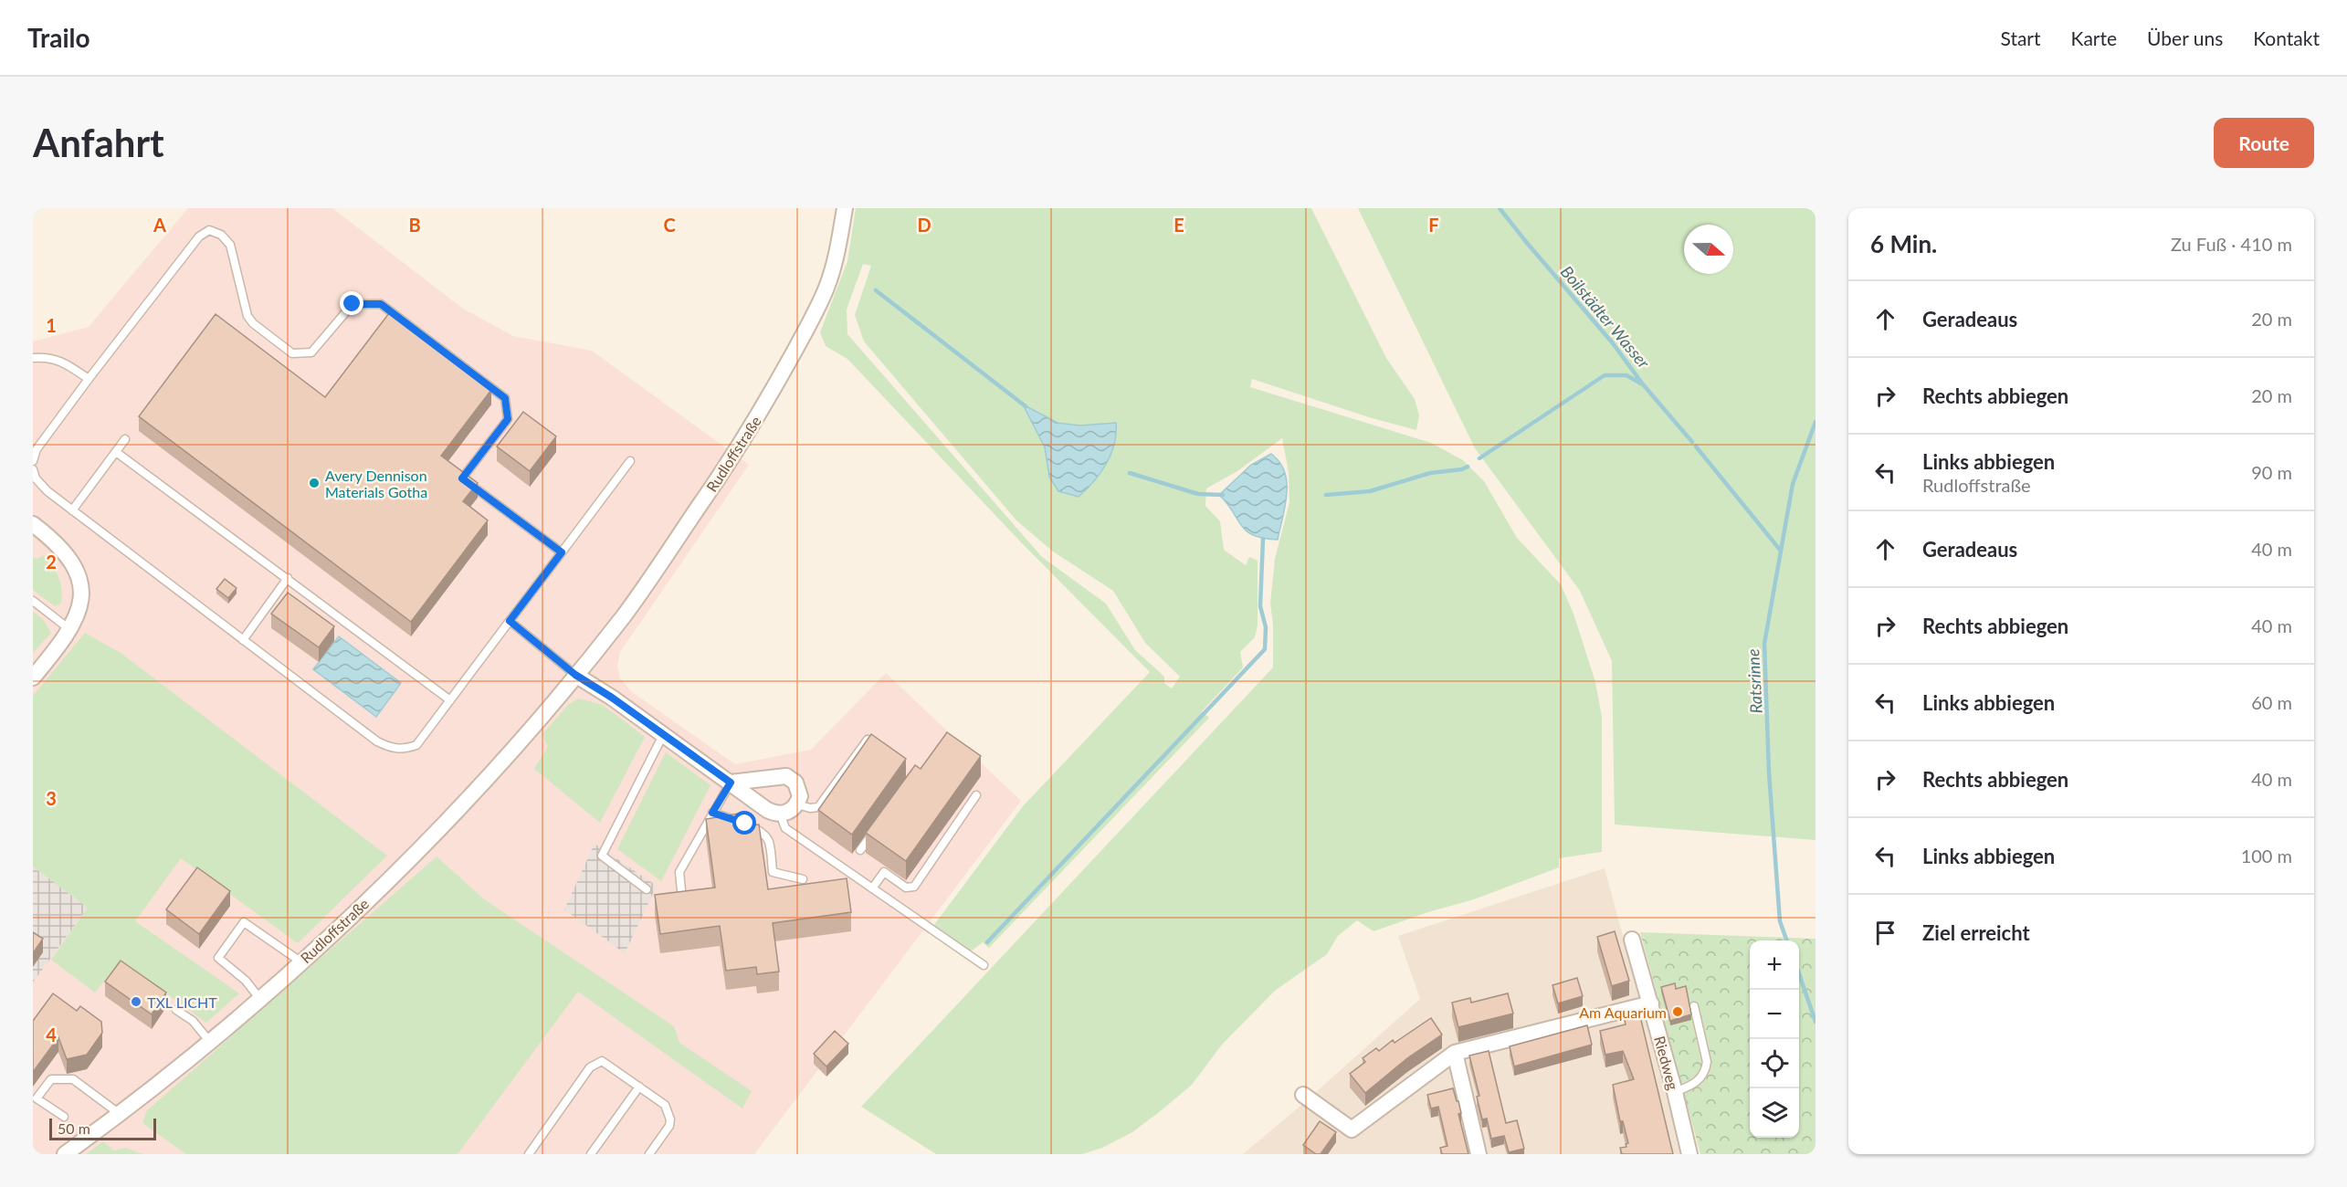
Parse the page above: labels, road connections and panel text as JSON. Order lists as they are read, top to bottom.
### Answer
{
  "streets": {
    "street": ["Rudloffstraße", "Riedweg"]
  },
  "water": ["Boilstädter Wasser", "Ratsrinne"],
  "places": ["Avery Dennison Materials Gotha", "TXL LICHT", "Am Aquarium"],
  "scale_bar": "50 m",
  "north": "right",
  "page": {
    "header": "Trailo",
    "nav": [
      "Start",
      "Karte",
      "Über uns",
      "Kontakt"
    ],
    "buttons": "Route",
    "title": "Anfahrt",
    "heading": ["6 Min.", "Zu Fuß · 410 m"],
    "list": [
      ["Geradeaus", "20 m"],
      ["Rechts abbiegen", "20 m"],
      ["Links abbiegen", "Rudloffstraße", "90 m"],
      ["Geradeaus", "40 m"],
      ["Rechts abbiegen", "40 m"],
      ["Links abbiegen", "60 m"],
      ["Rechts abbiegen", "40 m"],
      ["Links abbiegen", "100 m"],
      "Ziel erreicht"
    ],
    "map_buttons": ["+", "−"],
    "scale": "50 m"
  },
  "grid": {
    "columns": [
      "A",
      "B",
      "C",
      "D",
      "E",
      "F"
    ],
    "rows": [
      "1",
      "2",
      "3",
      "4"
    ]
  }
}
